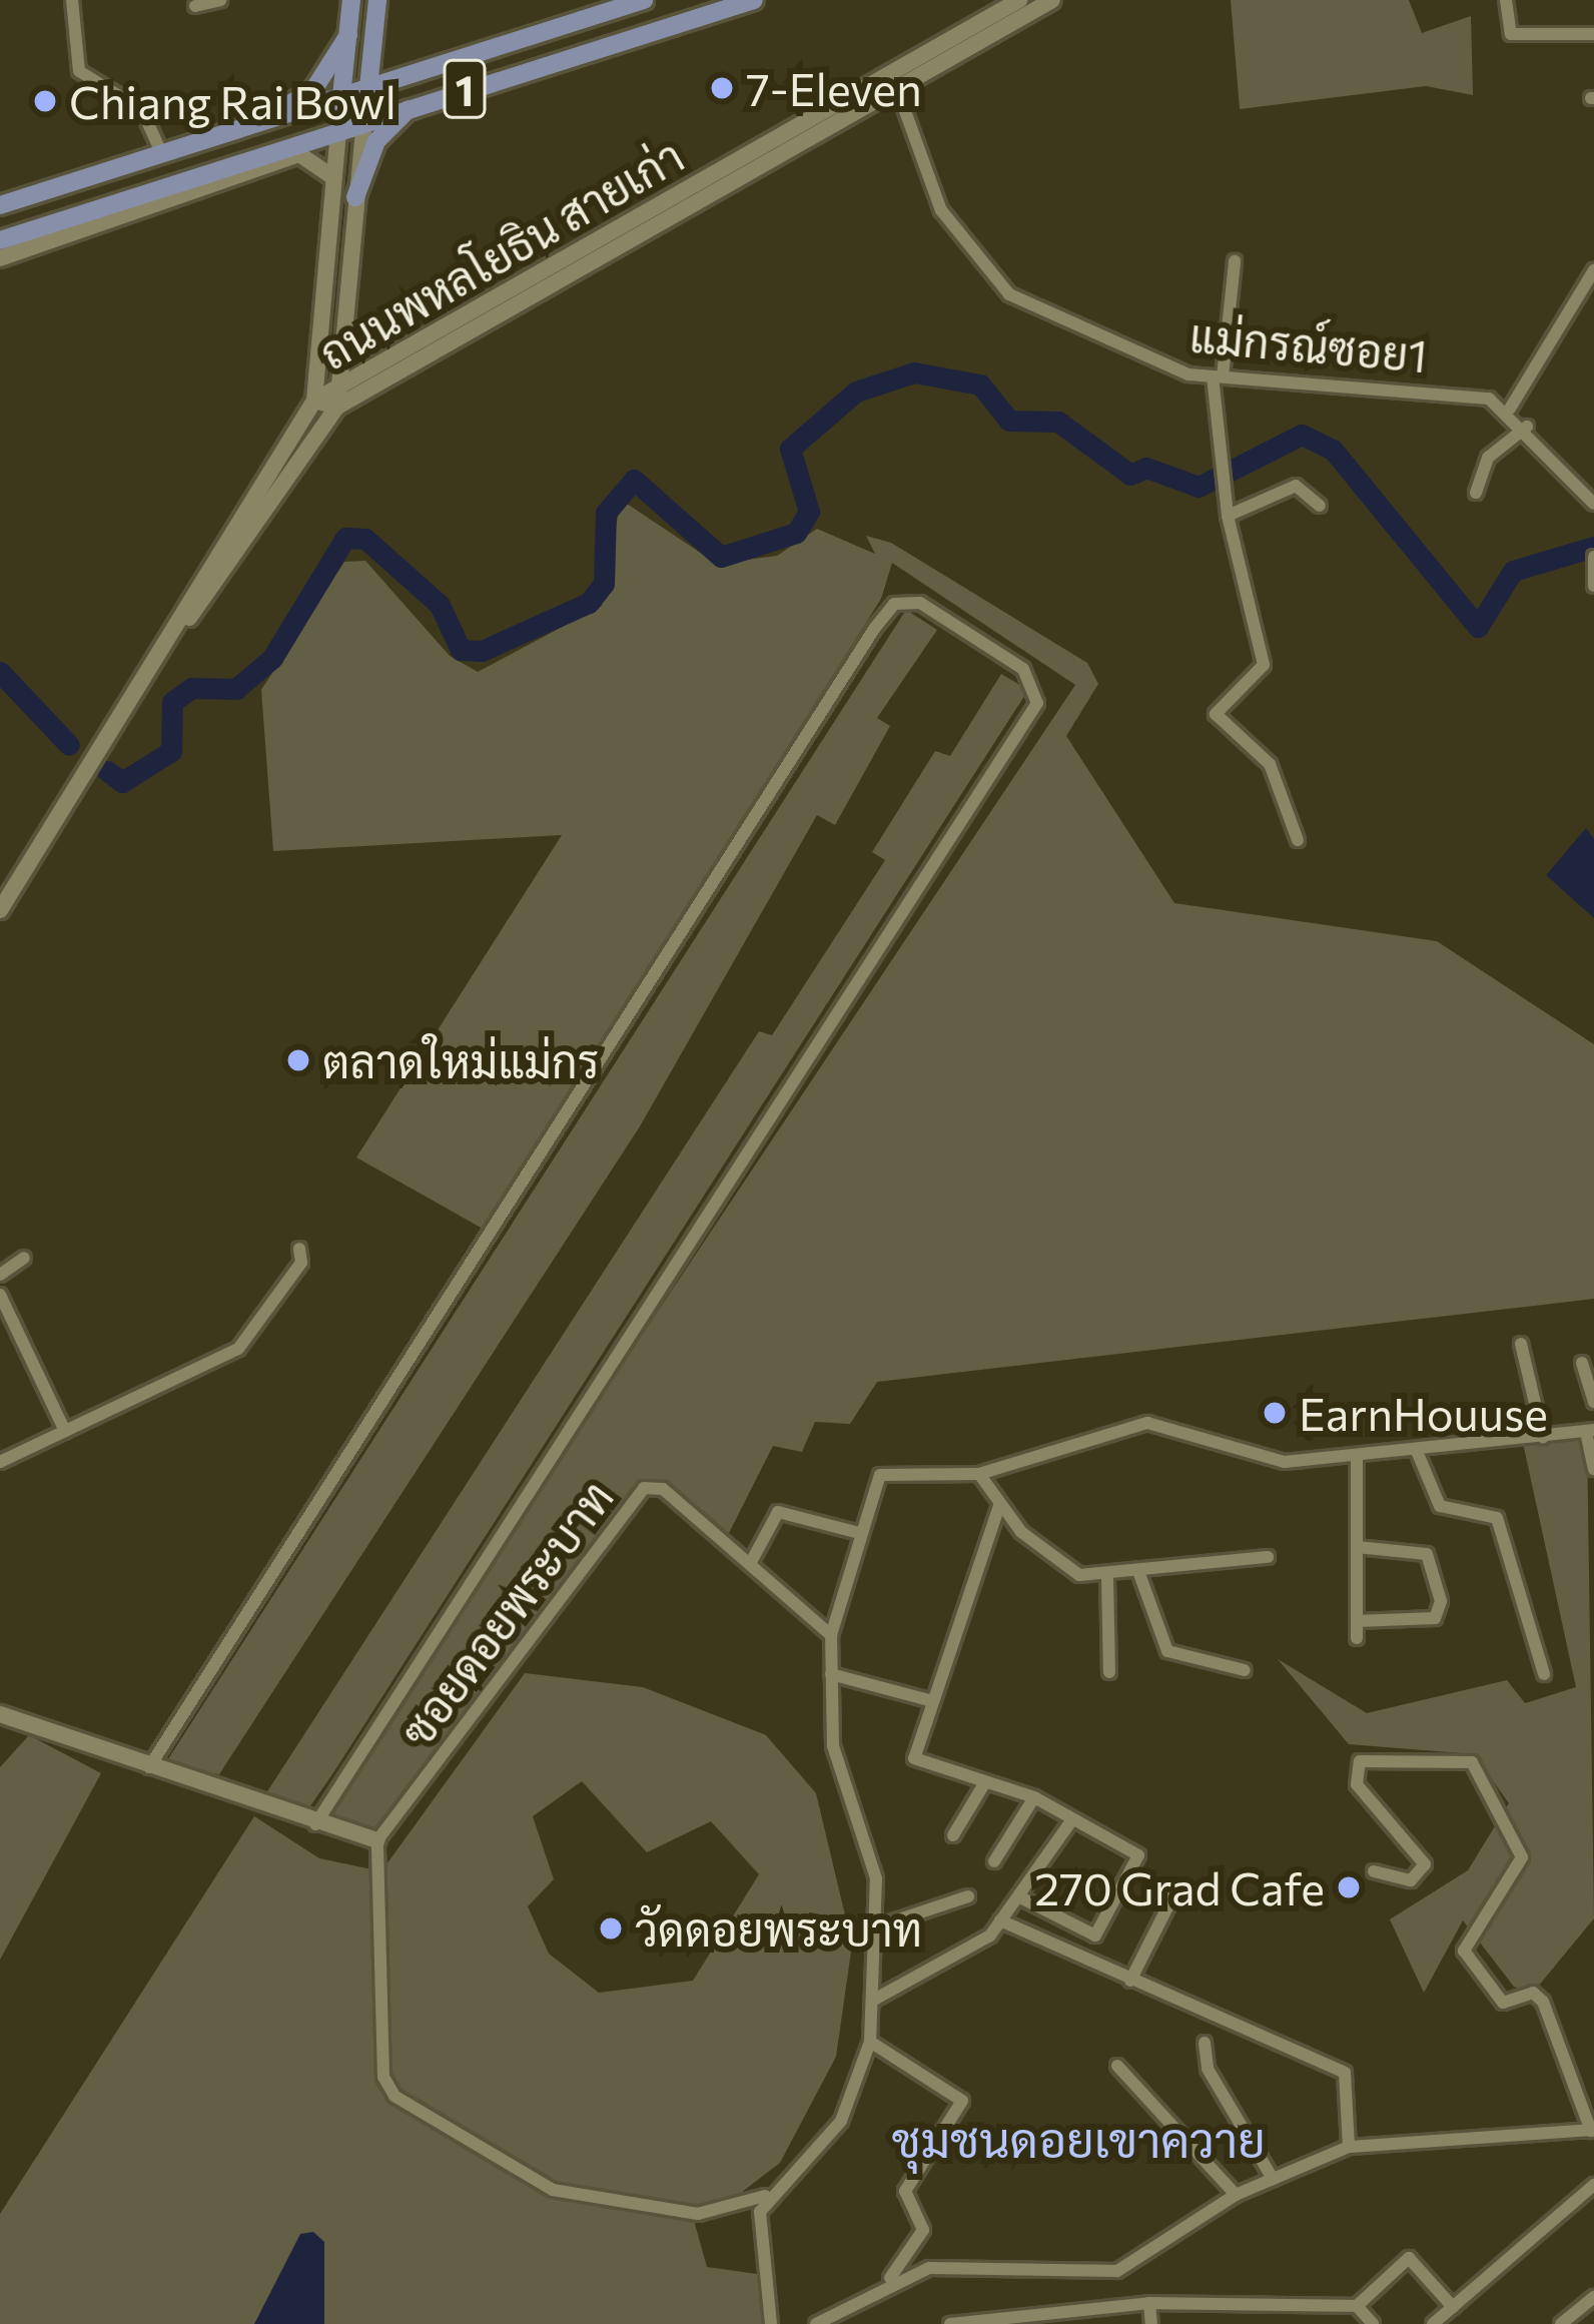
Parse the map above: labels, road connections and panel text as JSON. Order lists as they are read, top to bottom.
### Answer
{
  "streets": {
    "main road": ["1", "ถนนพหลโยธิน สายเก่า"],
    "street": ["แม่กรณ์ซอย1", "ซอยดอยพระบาท"]
  },
  "crossings": [
    ["ถนนพหลโยธิน สายเก่า", "แม่กรณ์ซอย1"]
  ],
  "districts": ["ชุมชนดอยเขาควาย"],
  "places": [
    "7-Eleven",
    "Chiang Rai Bowl",
    "ตลาดใหม่แม่กร",
    "EarnHouuse",
    "270 Grad Cafe",
    "วัดดอยพระบาท"
  ]
}
